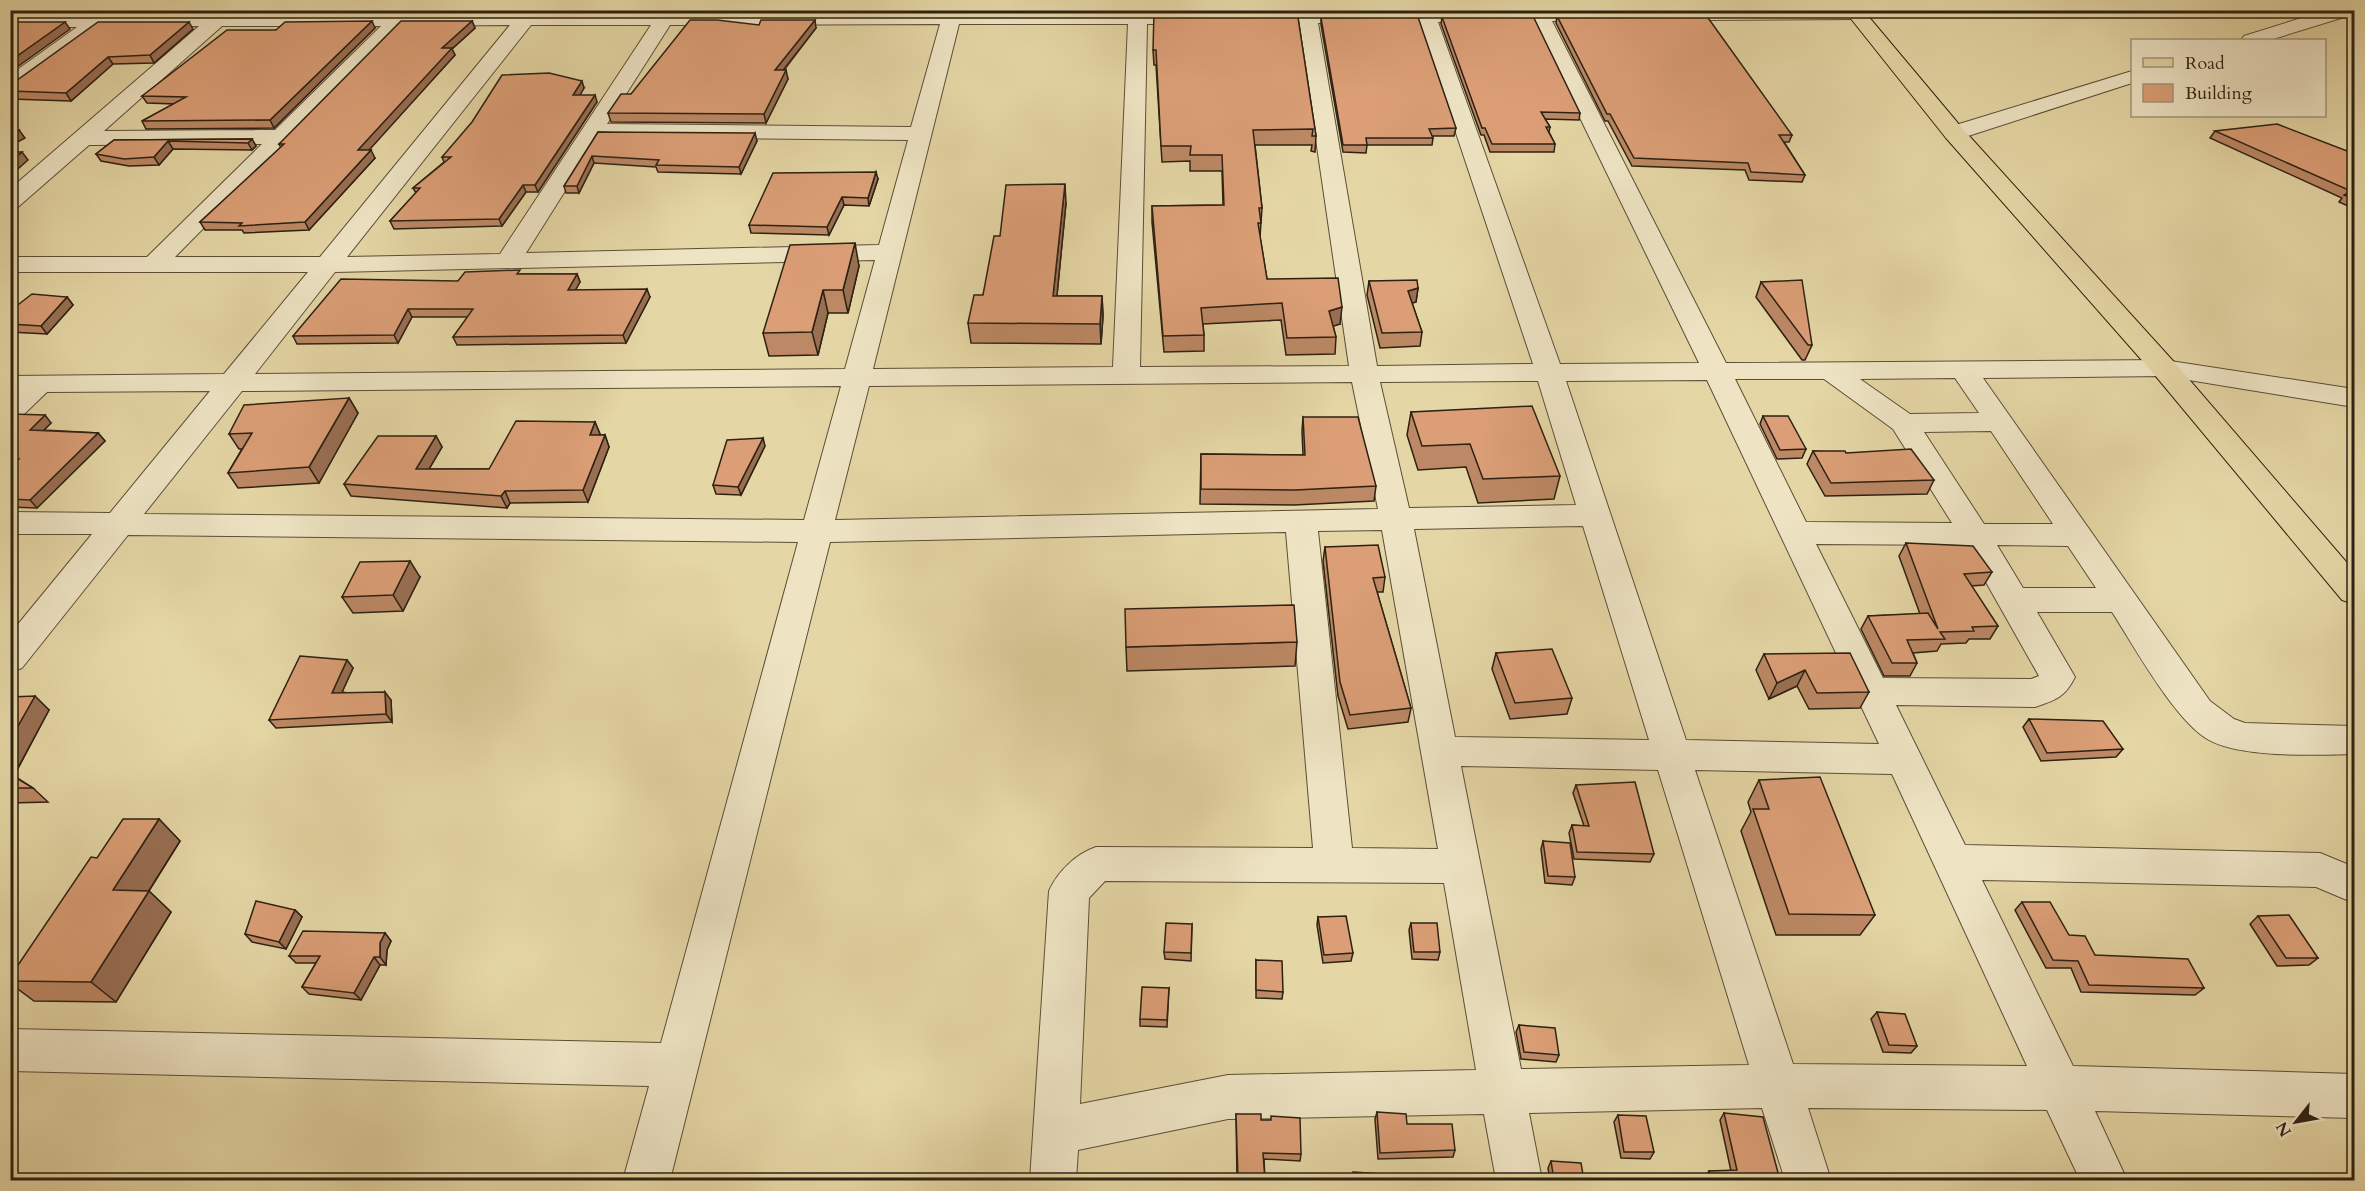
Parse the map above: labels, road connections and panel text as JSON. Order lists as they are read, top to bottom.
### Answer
{
  "legend": ["Road", "Building"],
  "north": "bottom left"
}
